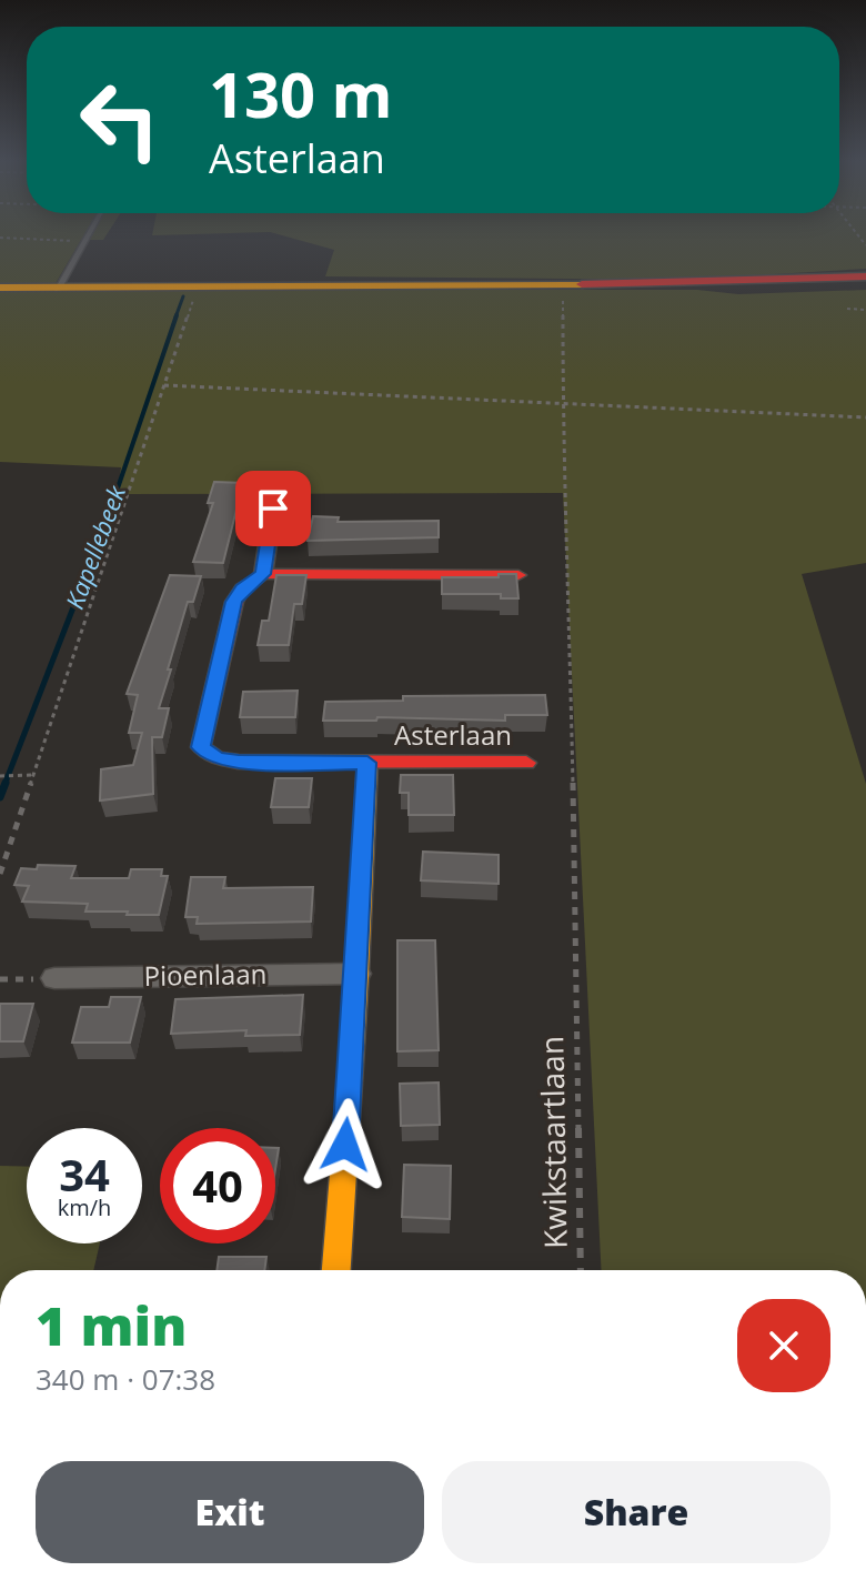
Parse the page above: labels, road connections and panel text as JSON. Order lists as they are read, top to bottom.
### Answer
{
  "streets": {
    "main road": ["Asterlaan"],
    "street": ["Pioenlaan"],
    "path": ["Kwikstaartlaan"]
  },
  "water": ["Kapellebeek"],
  "page": {
    "turn": ["130 m", "Asterlaan"],
    "speed": "34 km/h",
    "limit": "40",
    "heading": ["1 min", "340 m · 07:38"],
    "buttons": ["Exit", "Share"]
  }
}
